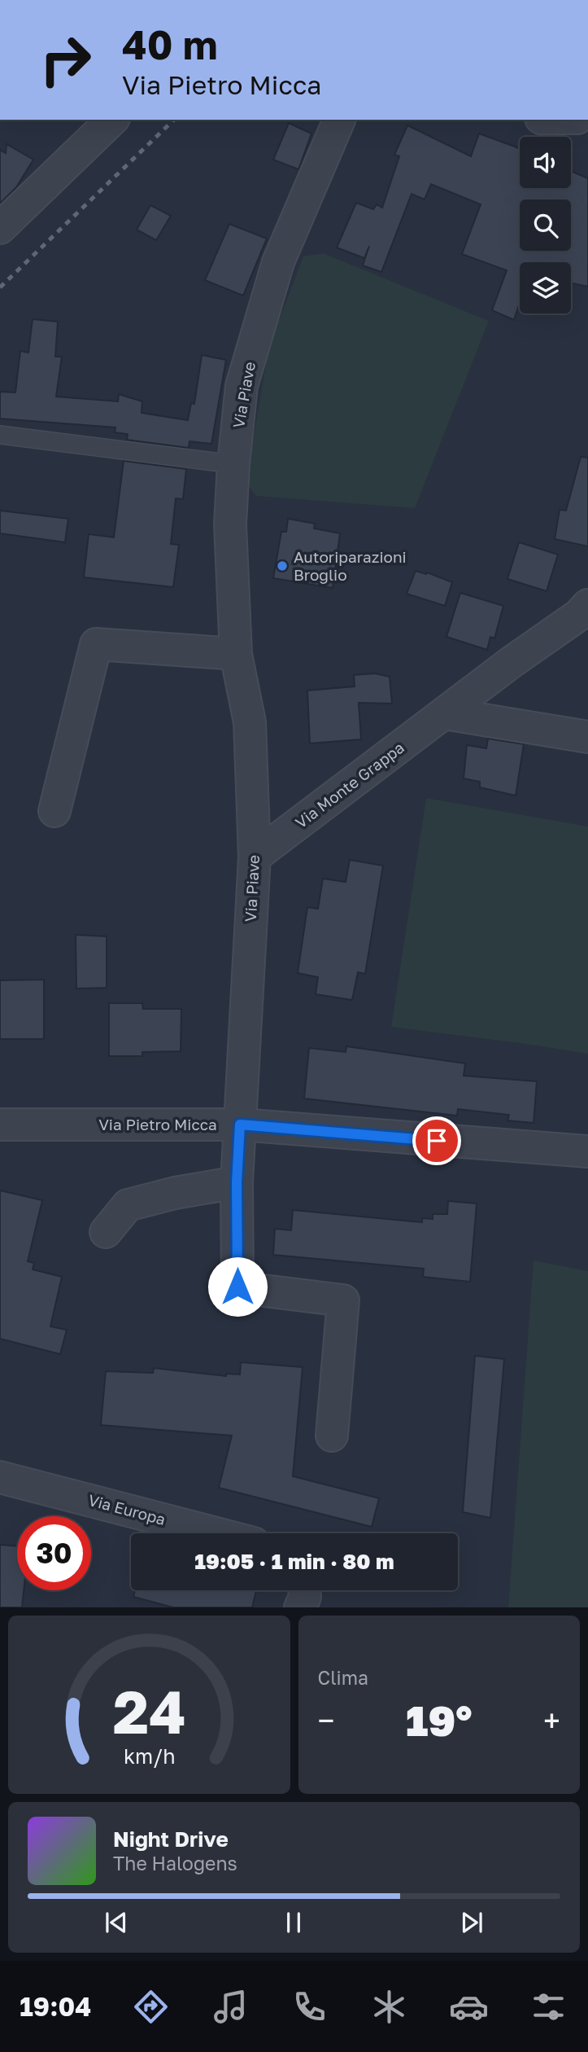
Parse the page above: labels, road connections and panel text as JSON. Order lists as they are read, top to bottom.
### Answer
{
  "streets": {
    "street": [
      "Via Piave",
      "Via Monte Grappa",
      "Via Pietro Micca",
      "Via Europa"
    ]
  },
  "crossings": [
    ["Via Piave", "Via Monte Grappa"],
    ["Via Piave", "Via Pietro Micca"]
  ],
  "places": ["Autoriparazioni Broglio"],
  "page": {
    "turn": ["40 m", "Via Pietro Micca"],
    "limit": "30",
    "trip": "19:05 · 1 min · 80 m",
    "tile": "Clima",
    "heat": ["−", "19°", "+"],
    "song": ["Night Drive", "The Halogens"],
    "tabs": "19:04",
    "gauge": ["24", "km/h"]
  }
}
